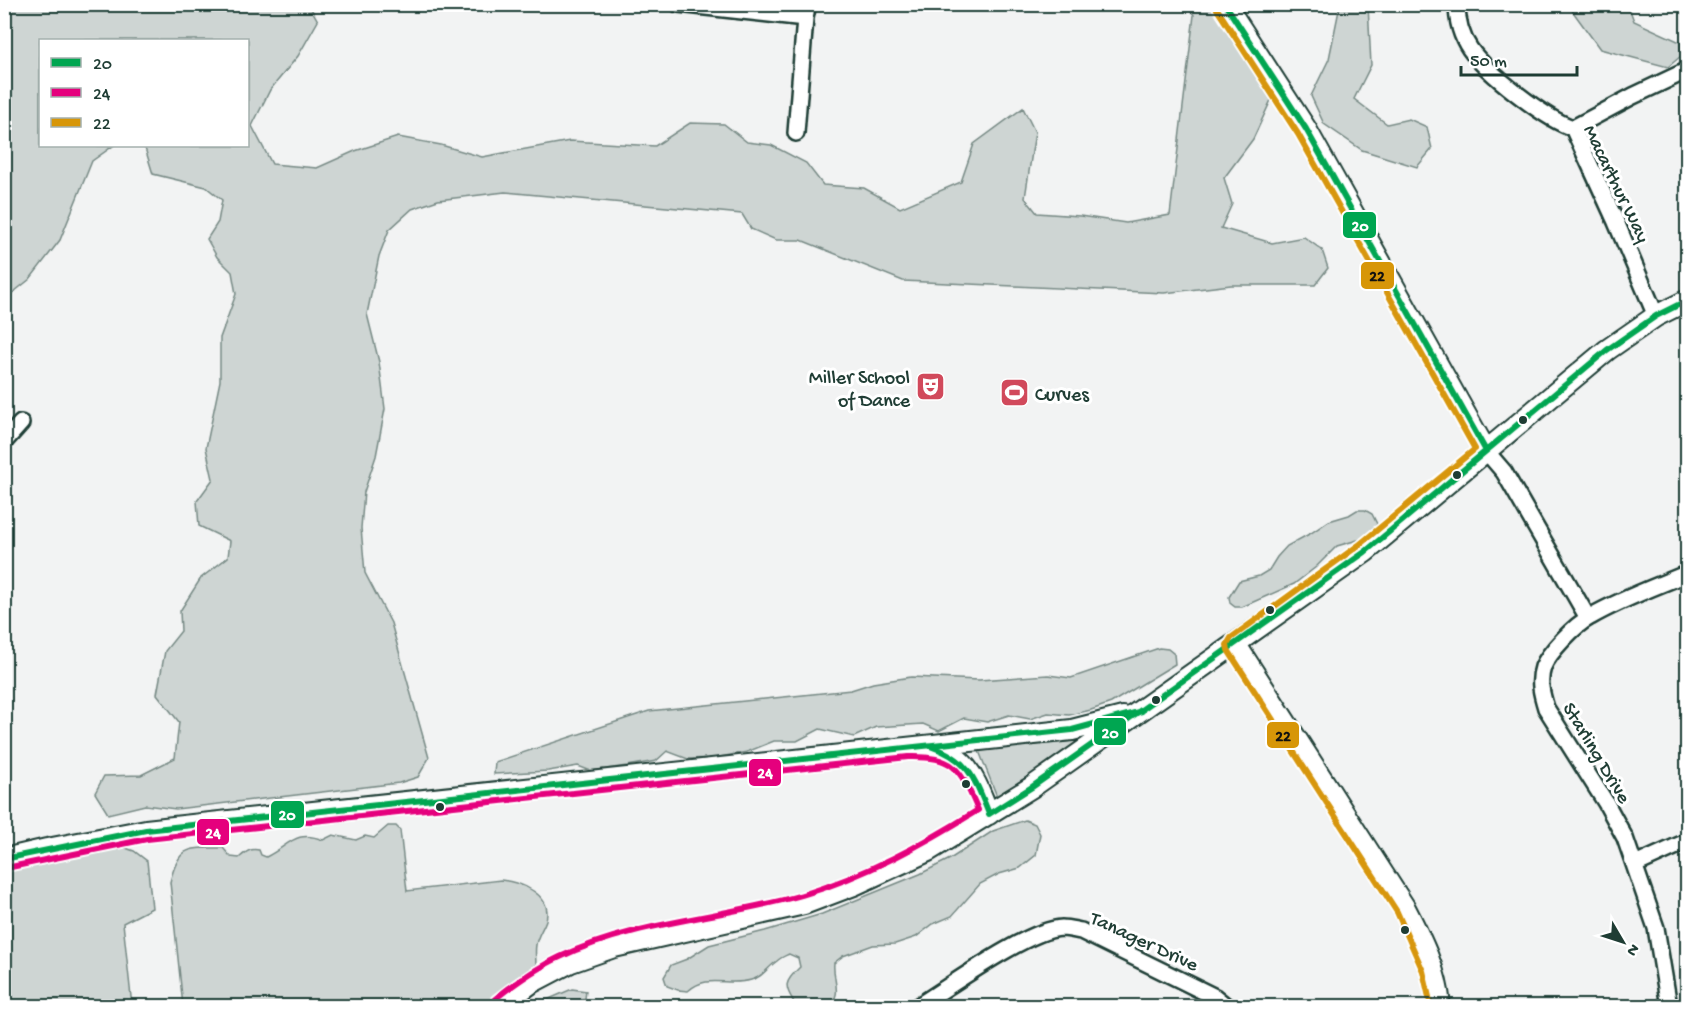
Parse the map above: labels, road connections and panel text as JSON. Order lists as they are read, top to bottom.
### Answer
{
  "streets": {
    "street": ["Macarthur Way", "Starling Drive", "Tanager Drive"]
  },
  "places": {
    "theatre": ["Miller School of Dance"],
    "sports": ["Curves"]
  },
  "lines": ["transit line 20", "transit line 22", "transit line 24"],
  "legend": ["20", "24", "22"],
  "scale_bar": "50 m",
  "north": "bottom right"
}
